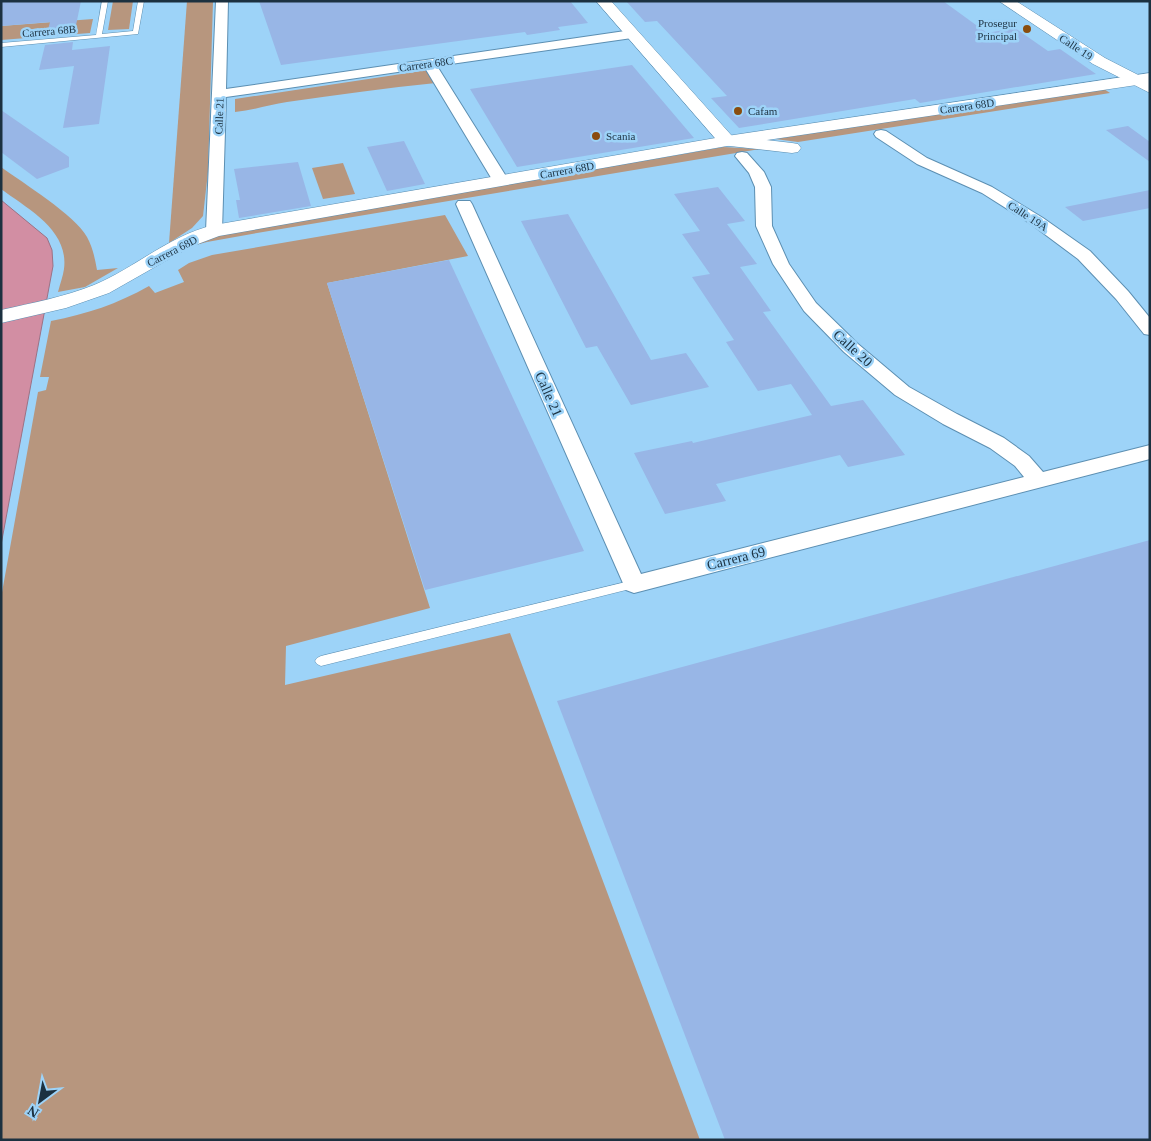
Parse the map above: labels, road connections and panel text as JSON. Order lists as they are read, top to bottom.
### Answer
{
  "streets": {
    "main road": ["Calle 19", "Carrera 68D"],
    "street": [
      "Carrera 68C",
      "Calle 21",
      "Calle 19A",
      "Calle 20",
      "Carrera 69"
    ],
    "lane": ["Carrera 68B"]
  },
  "crossings": [
    ["Calle 19", "Carrera 68D"],
    ["Carrera 68C", "Calle 21"],
    ["Carrera 68D", "Calle 21"],
    ["Carrera 68D", "Calle 19A"],
    ["Carrera 68D", "Calle 20"],
    ["Calle 21", "Carrera 69"],
    ["Calle 20", "Carrera 69"]
  ],
  "places": ["Prosegur Principal", "Cafam", "Scania"],
  "north": "bottom left"
}
